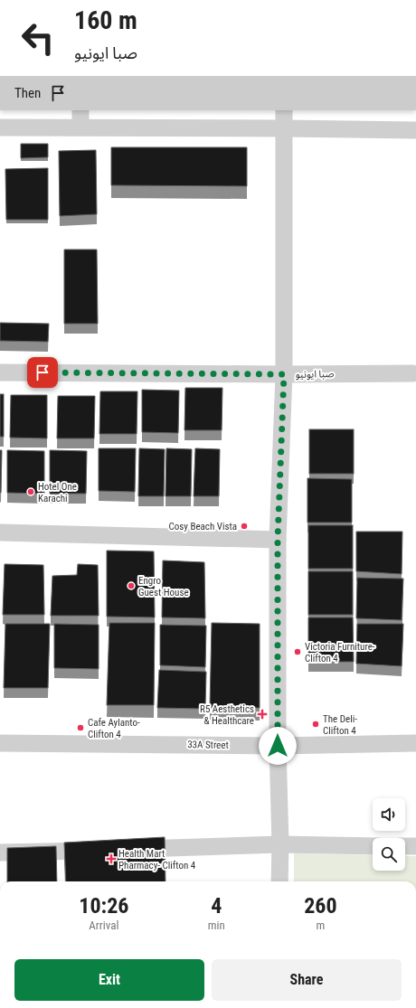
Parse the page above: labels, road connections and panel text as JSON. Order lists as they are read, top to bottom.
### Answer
{
  "streets": {
    "street": ["صبا ایونیو", "33A Street"]
  },
  "places": {
    "other": [
      "Hotel One Karachi",
      "Cosy Beach Vista",
      "Engro Guest House",
      "Victoria Furniture- Clifton 4",
      "The Deli- Clifton 4",
      "Cafe Aylanto- Clifton 4"
    ],
    "health": ["R5 Aesthetics & Healthcare", "Health Mart Pharmacy- Clifton 4"]
  },
  "page": {
    "turn": ["160 m", "صبا ایونیو"],
    "then": "Then",
    "eta": [
      "10:26",
      "Arrival",
      "4",
      "min",
      "260",
      "m"
    ],
    "buttons": ["Exit", "Share"]
  }
}
